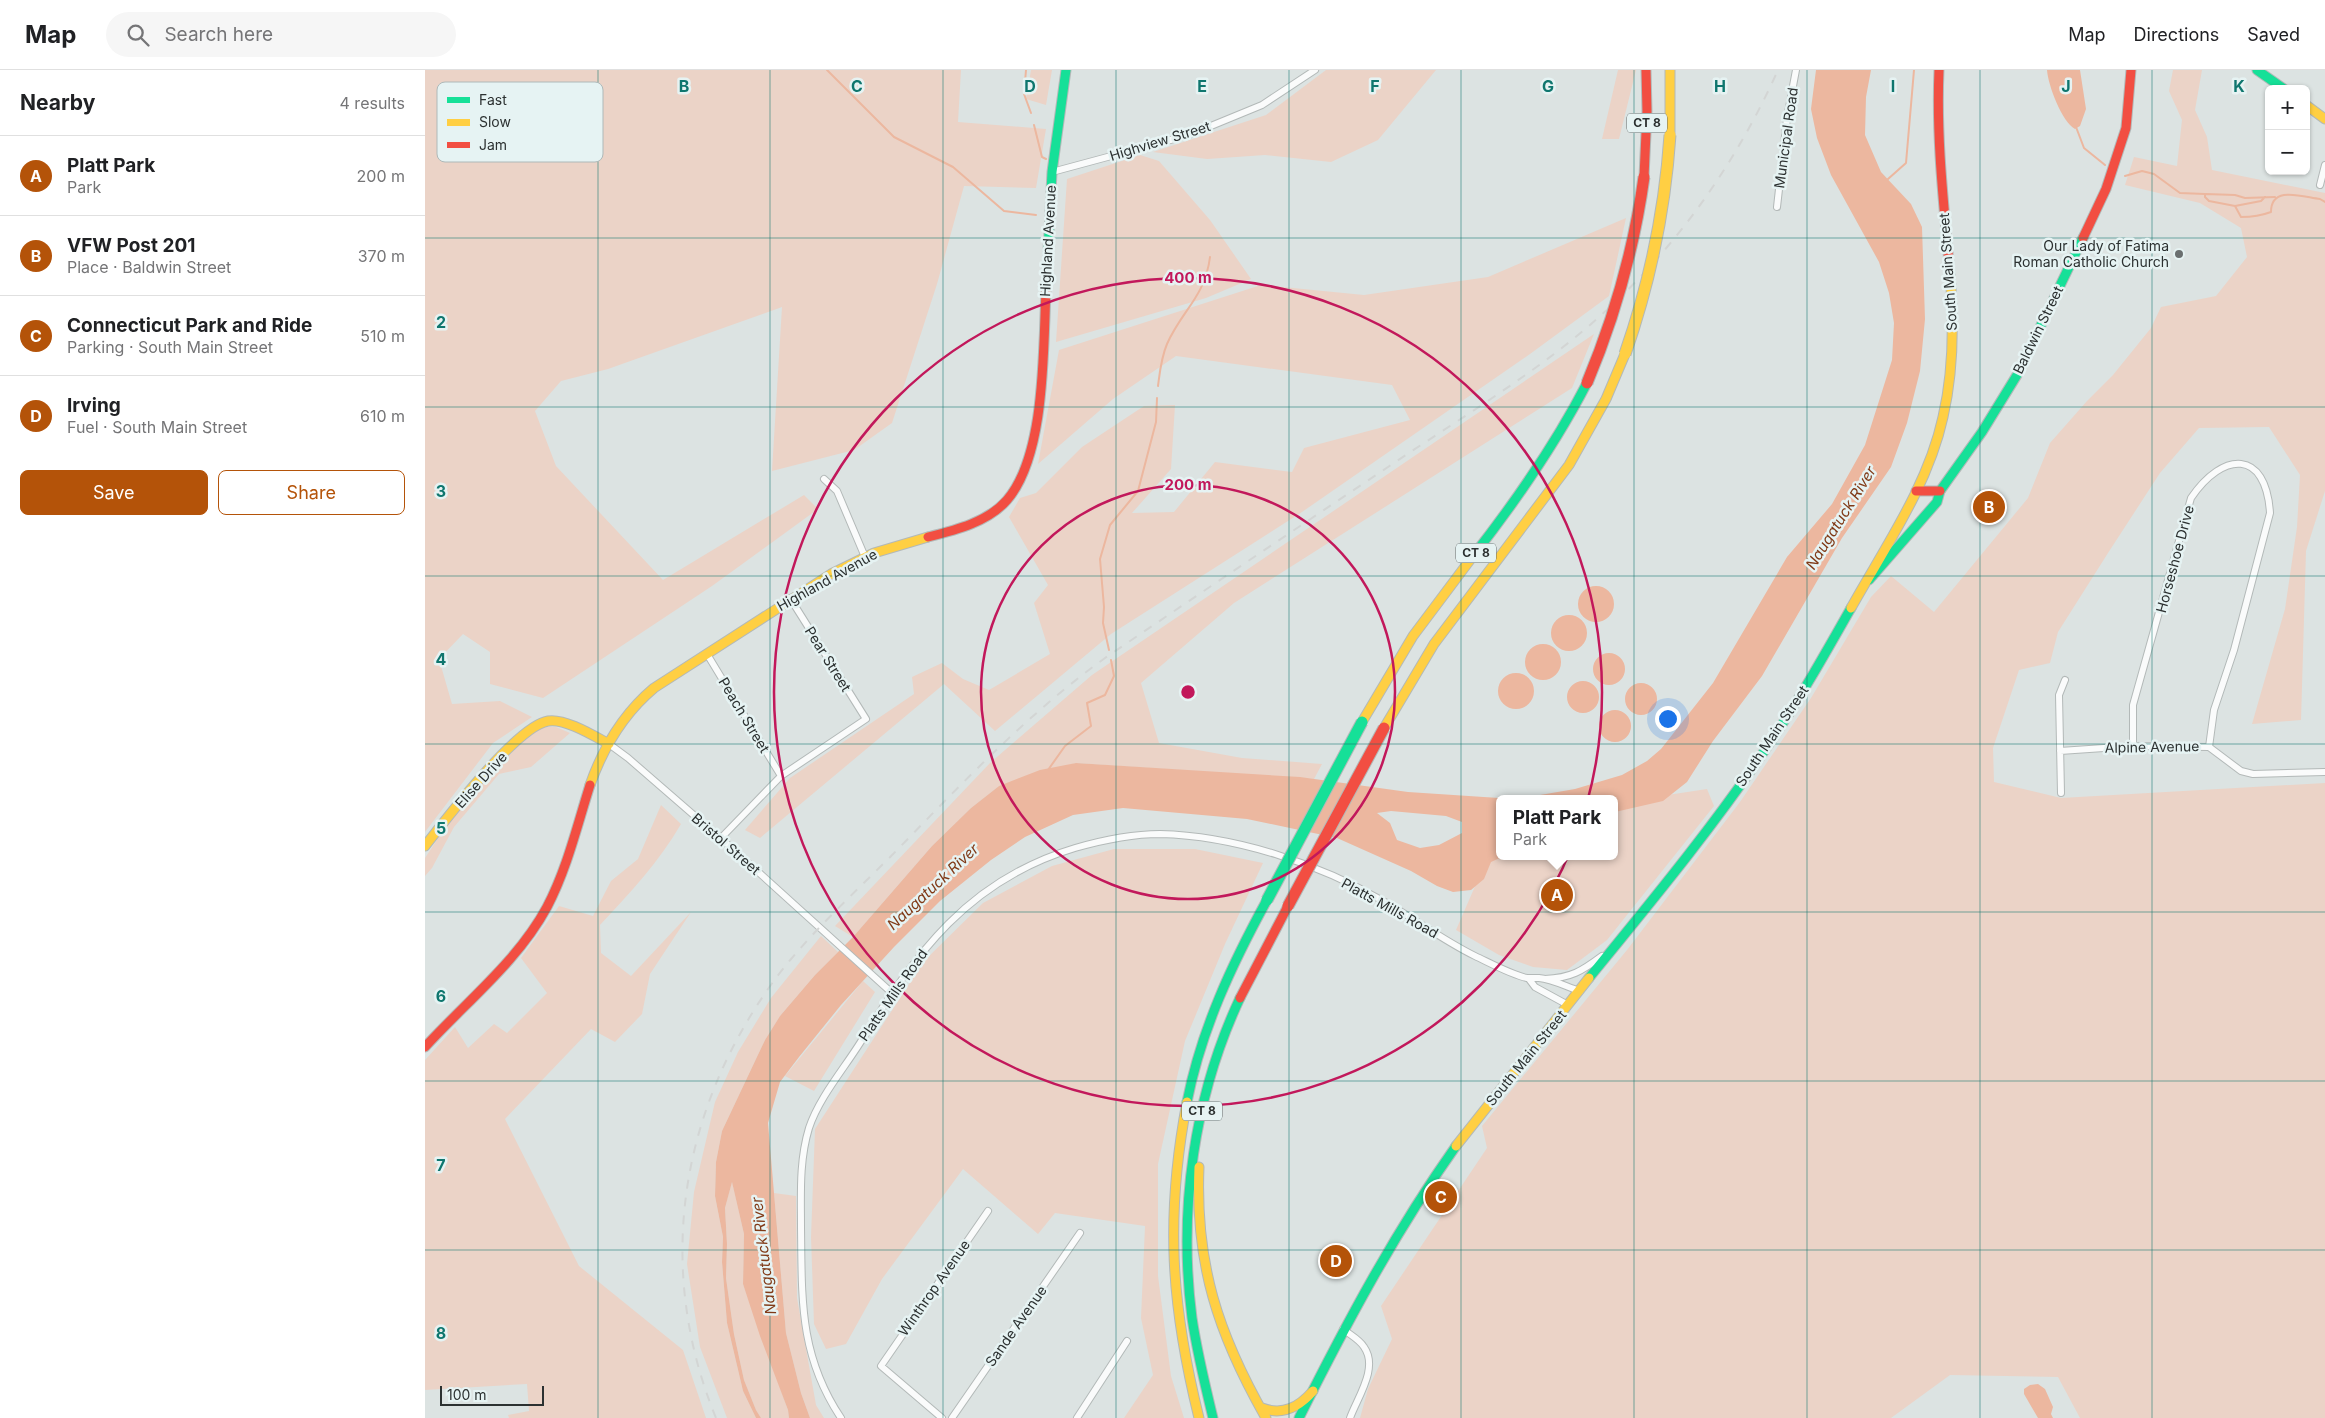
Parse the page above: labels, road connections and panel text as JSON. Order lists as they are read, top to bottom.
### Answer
{
  "streets": {
    "main road": [
      "CT 8",
      "Highland Avenue",
      "South Main Street",
      "Baldwin Street",
      "Elise Drive",
      "Bristol Street"
    ],
    "street": [
      "Municipal Road",
      "Highview Street",
      "Horseshoe Drive",
      "Pear Street",
      "Peach Street",
      "Alpine Avenue",
      "Platts Mills Road",
      "Winthrop Avenue",
      "Sande Avenue"
    ]
  },
  "crossings": [
    ["Highview Street", "Highland Avenue"],
    ["Highland Avenue", "Pear Street"],
    ["Highland Avenue", "Peach Street"],
    ["Highland Avenue", "Bristol Street"],
    ["South Main Street", "Baldwin Street"],
    ["South Main Street", "Platts Mills Road"],
    ["Horseshoe Drive", "Alpine Avenue"],
    ["Pear Street", "Peach Street"],
    ["Elise Drive", "Bristol Street"],
    ["Bristol Street", "Platts Mills Road"]
  ],
  "water": ["Naugatuck River"],
  "places": ["Our Lady of Fatima Roman Catholic Church"],
  "legend": ["Fast", "Slow", "Jam"],
  "scale_bar": "100 m",
  "page": {
    "header": "Map",
    "search": "Search here",
    "nav": ["Map", "Directions", "Saved"],
    "heading": ["Nearby", "4 results"],
    "map_buttons": ["+", "−"],
    "list": [
      {
        "mark": "A",
        "name": "Platt Park",
        "note": "Park",
        "value": "200 m"
      },
      {
        "mark": "B",
        "name": "VFW Post 201",
        "note": "Place · Baldwin Street",
        "value": "370 m"
      },
      {
        "mark": "C",
        "name": "Connecticut Park and Ride",
        "note": "Parking · South Main Street",
        "value": "510 m"
      },
      {
        "mark": "D",
        "name": "Irving",
        "note": "Fuel · South Main Street",
        "value": "610 m"
      }
    ],
    "buttons": ["Save", "Share"],
    "pins": [
      "B",
      "A",
      "C",
      "D"
    ],
    "popup": ["Platt Park", "Park"],
    "scale": "100 m"
  },
  "grid": {
    "columns": [
      "B",
      "C",
      "D",
      "E",
      "F",
      "G",
      "H",
      "I",
      "J",
      "K"
    ],
    "rows": [
      "2",
      "3",
      "4",
      "5",
      "6",
      "7",
      "8"
    ]
  },
  "rings": ["400 m", "200 m"]
}
